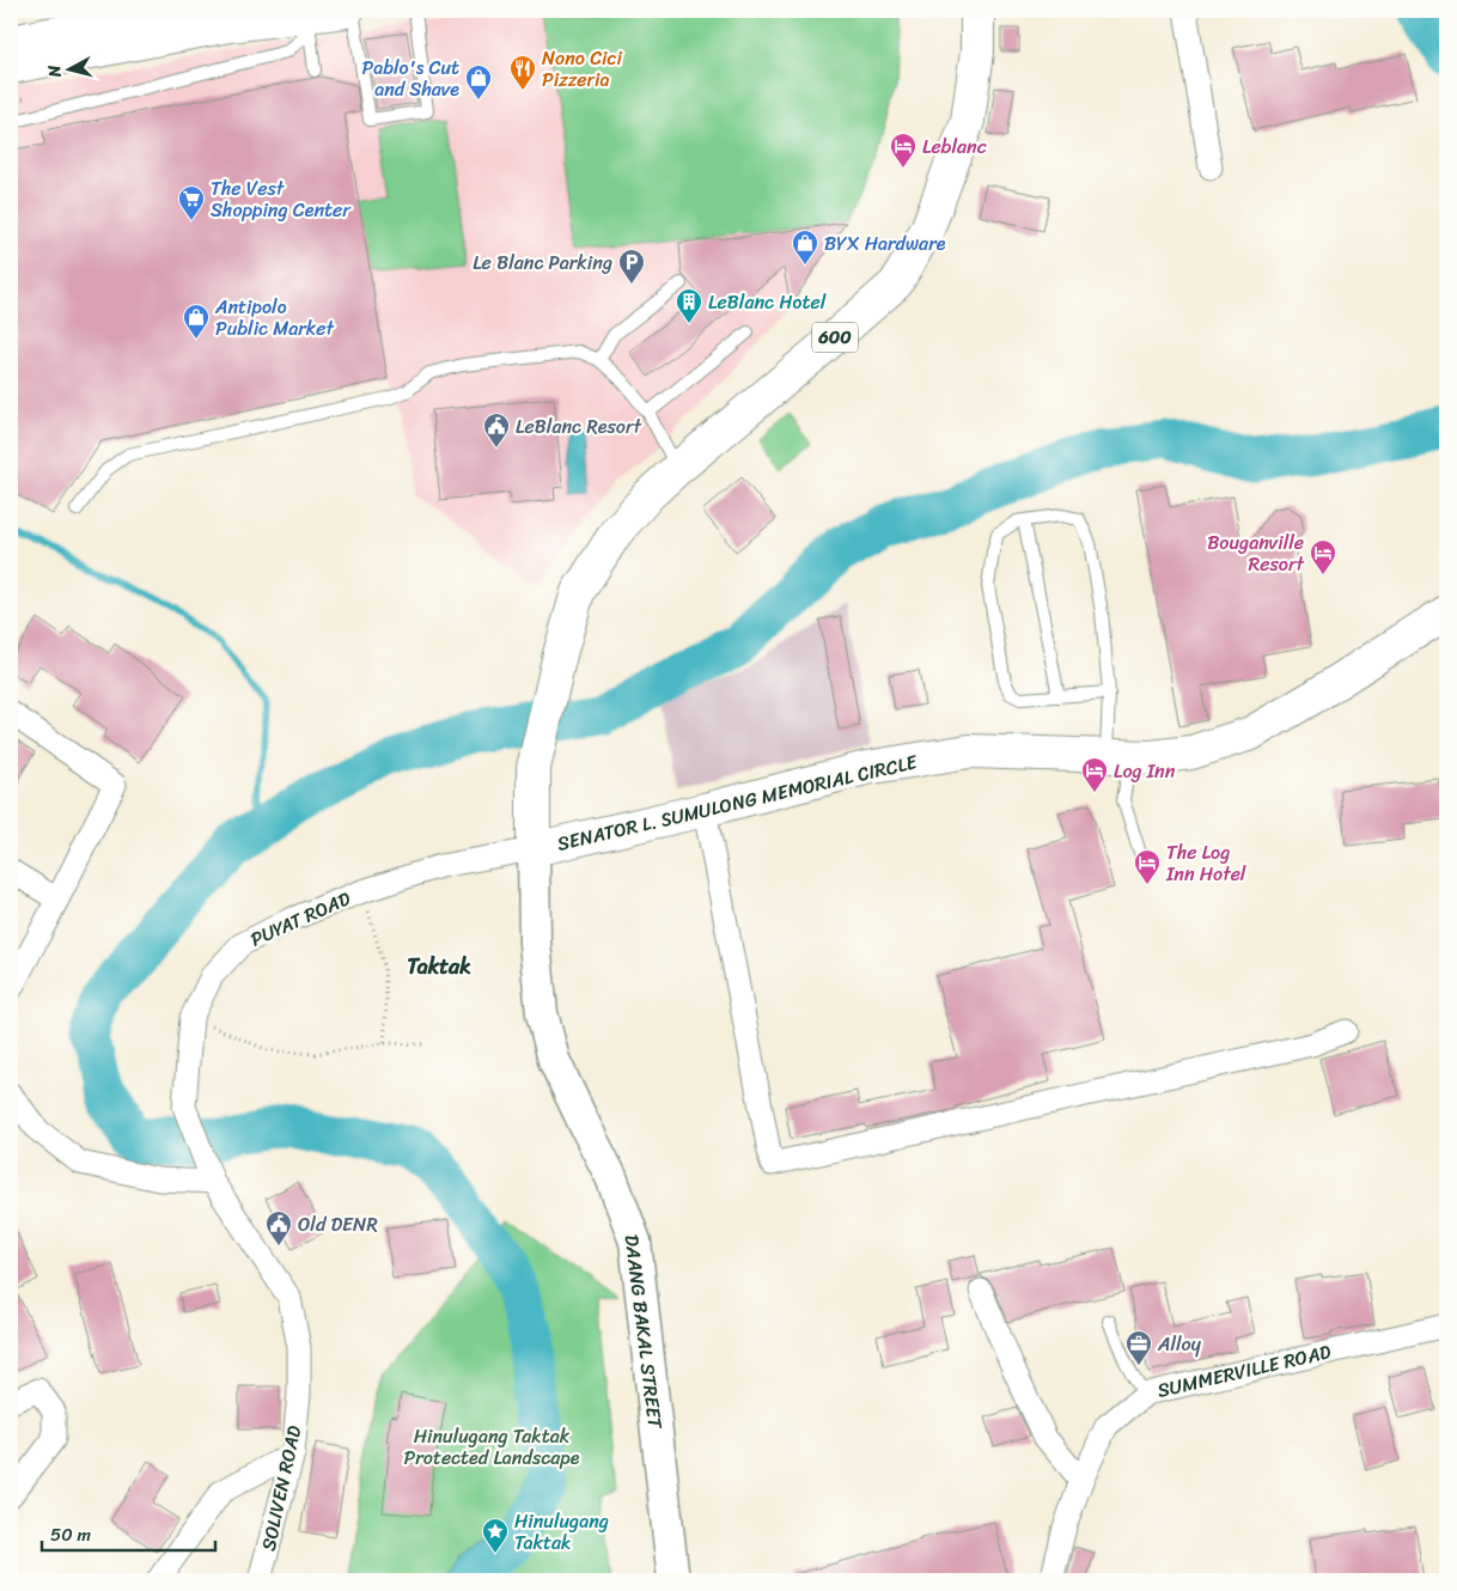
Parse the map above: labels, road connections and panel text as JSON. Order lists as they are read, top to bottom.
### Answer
{
  "streets": {
    "main road": ["600", "SENATOR L. SUMULONG MEMORIAL CIRCLE"],
    "street": [
      "PUYAT ROAD",
      "DAANG BAKAL STREET",
      "SUMMERVILLE ROAD",
      "SOLIVEN ROAD"
    ]
  },
  "crossings": [
    ["SENATOR L. SUMULONG MEMORIAL CIRCLE", "PUYAT ROAD"],
    ["SENATOR L. SUMULONG MEMORIAL CIRCLE", "DAANG BAKAL STREET"],
    ["PUYAT ROAD", "DAANG BAKAL STREET"],
    ["PUYAT ROAD", "SOLIVEN ROAD"]
  ],
  "districts": ["Taktak"],
  "parks": ["Hinulugang Taktak Protected Landscape"],
  "places": {
    "restaurant": ["Nono Cici Pizzeria"],
    "shop": ["Pablo's Cut and Shave", "BYX Hardware", "Antipolo Public Market"],
    "hotel": [
      "Leblanc",
      "Bouganville Resort",
      "Log Inn",
      "The Log Inn Hotel"
    ],
    "supermarket": ["The Vest Shopping Center"],
    "parking": ["Le Blanc Parking"],
    "building": ["LeBlanc Hotel"],
    "public building": ["LeBlanc Resort", "Old DENR"],
    "office": ["Alloy"],
    "place": ["Hinulugang Taktak"]
  },
  "scale_bar": "50 m",
  "north": "left"
}
